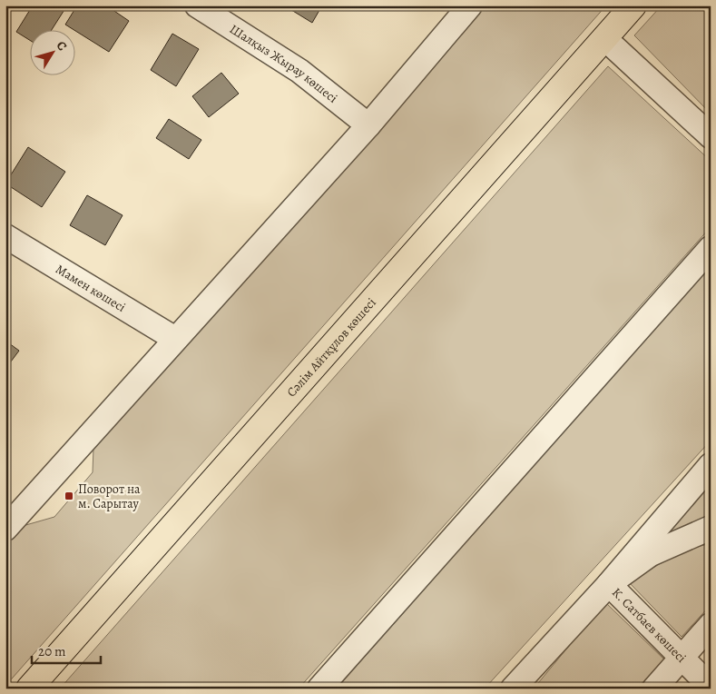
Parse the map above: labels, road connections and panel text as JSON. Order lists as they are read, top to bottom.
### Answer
{
  "streets": {
    "highway": ["Сәлім Айтқұлов көшесі"],
    "street": ["Шалқыз Жырау көшесі", "Мамен көшесі", "К. Сатбаев көшесі"]
  },
  "places": {
    "transit": ["Поворот на м. Сарытау"]
  },
  "scale_bar": "20 m",
  "north": "top right"
}
